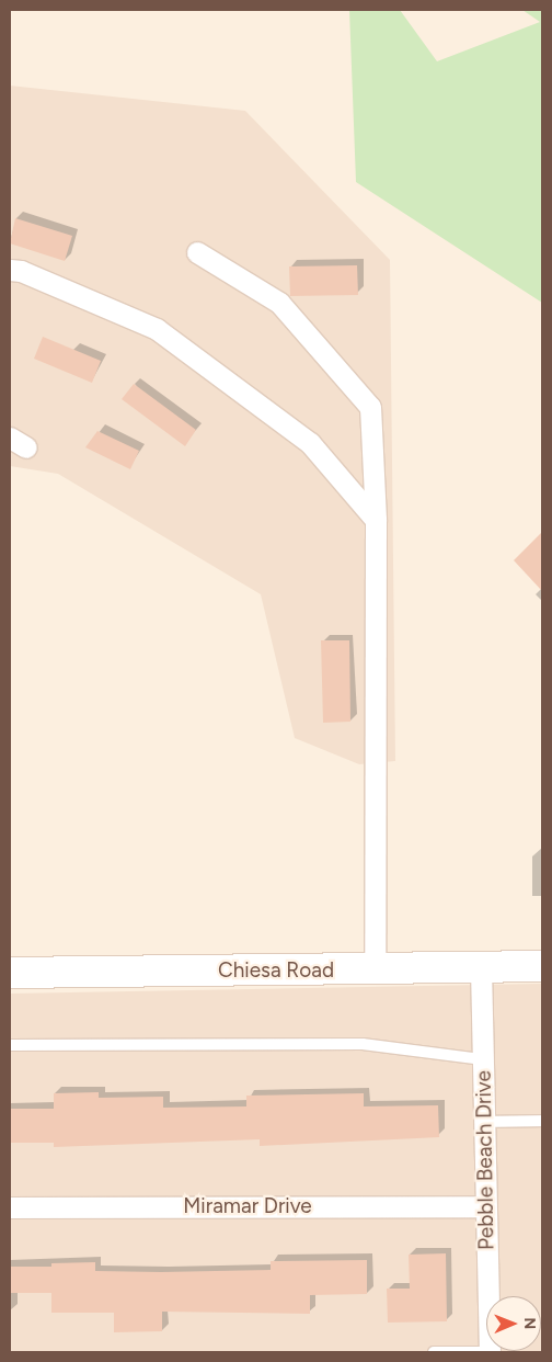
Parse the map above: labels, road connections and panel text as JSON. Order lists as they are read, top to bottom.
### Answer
{
  "streets": {
    "main road": ["Chiesa Road"],
    "street": ["Pebble Beach Drive", "Miramar Drive"]
  },
  "crossings": [
    ["Chiesa Road", "Pebble Beach Drive"],
    ["Pebble Beach Drive", "Miramar Drive"]
  ],
  "north": "right"
}
